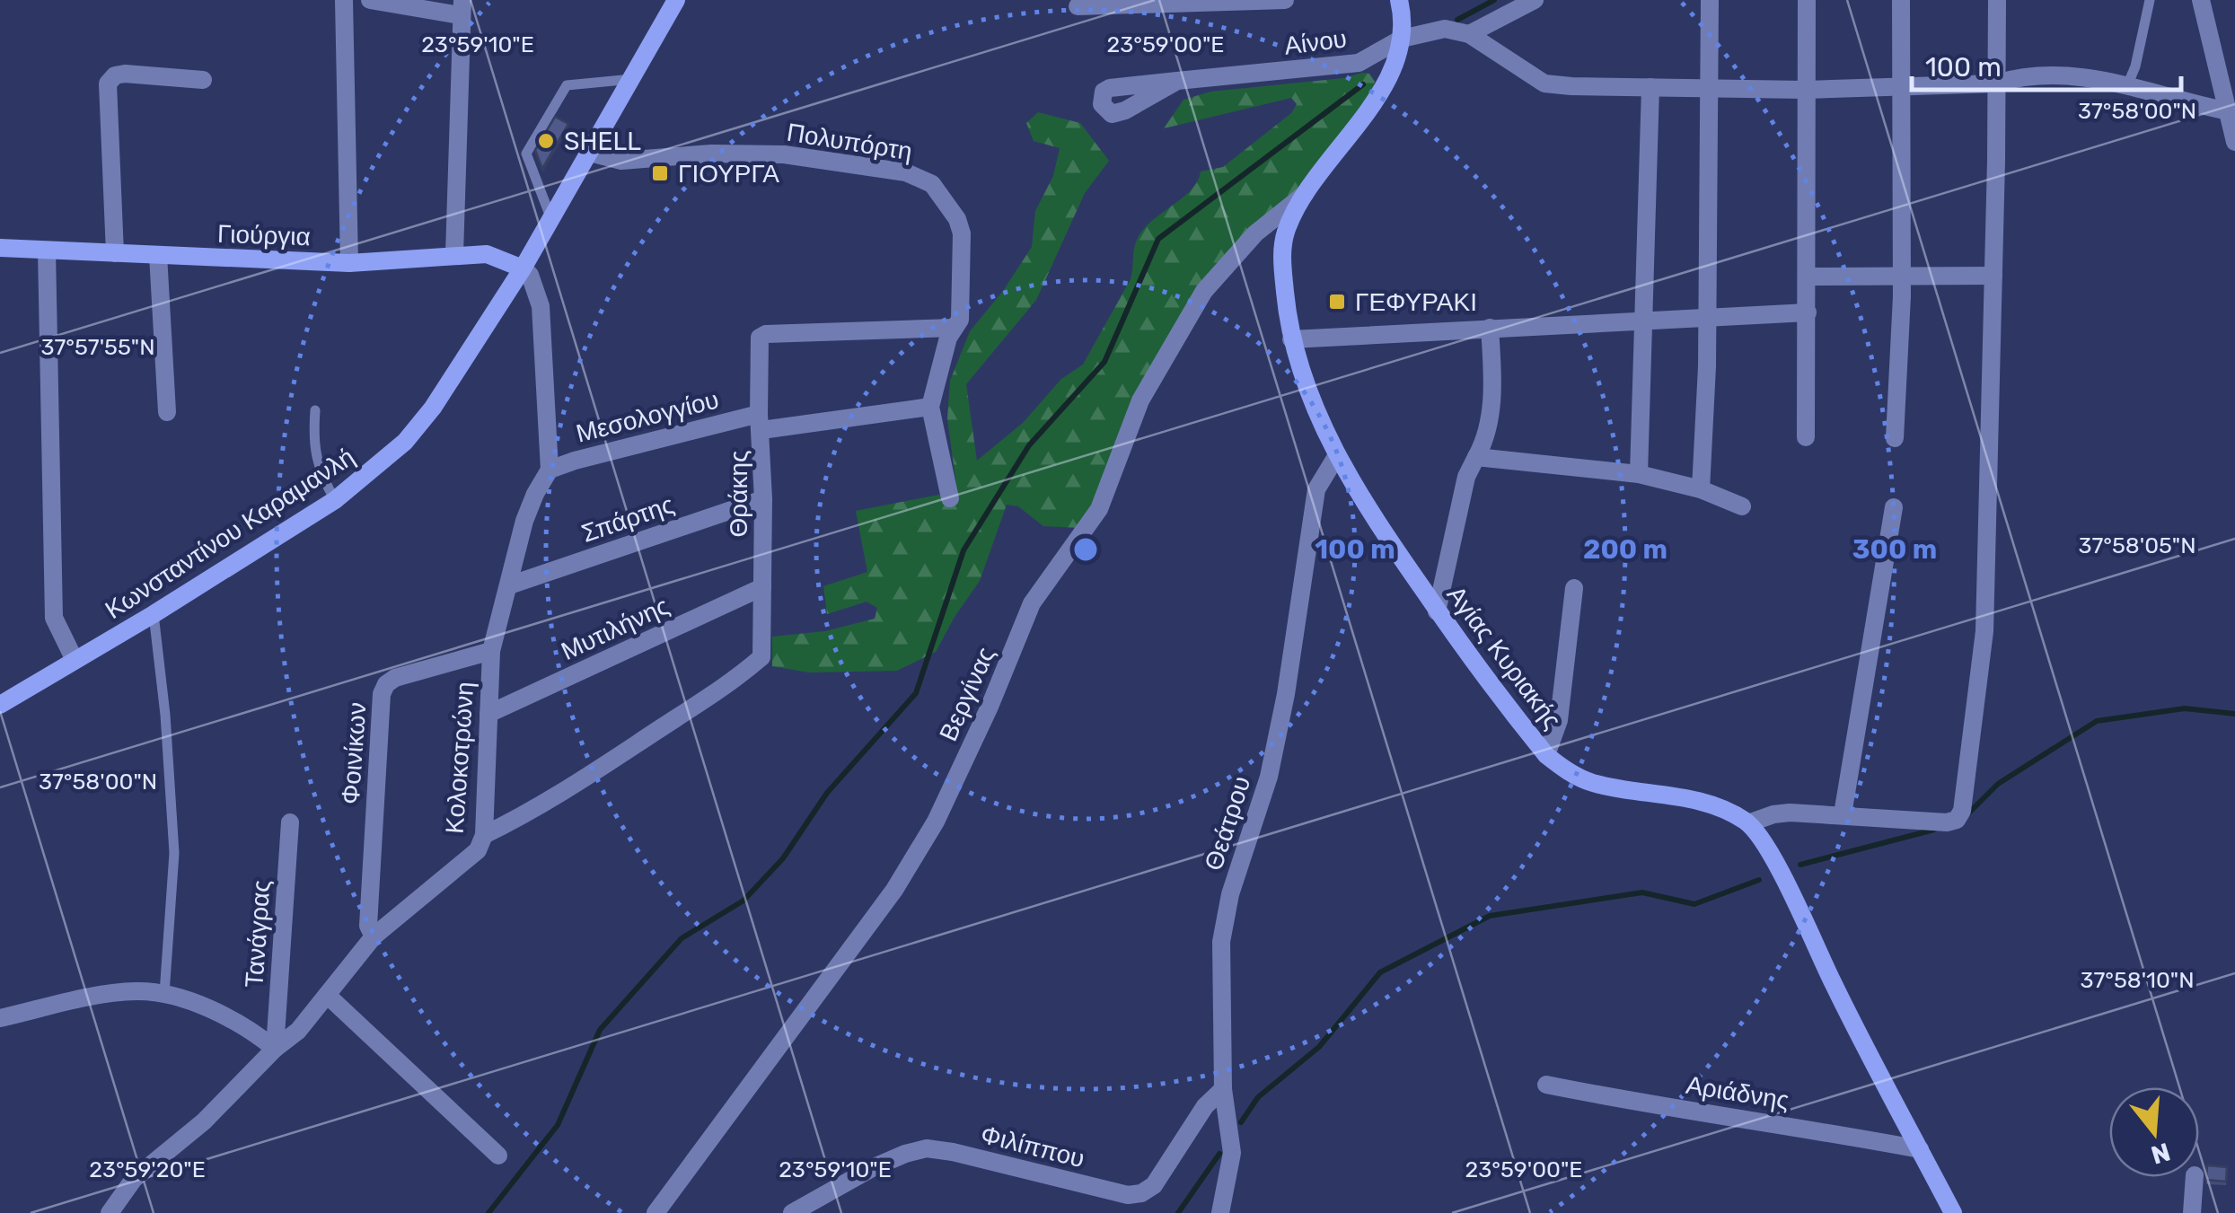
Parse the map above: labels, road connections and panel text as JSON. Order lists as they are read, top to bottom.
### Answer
{
  "streets": {
    "street": [
      "Αίνου",
      "Πολυπόρτη",
      "Γιούργια",
      "Μεσολογγίου",
      "Θράκης",
      "Σπάρτης",
      "Κωνσταντίνου Καραμανλή",
      "Μυτιλήνης",
      "Αγίας Κυριακής",
      "Βεργίνας",
      "Φοινίκων",
      "Κολοκοτρώνη",
      "Θεάτρου",
      "Τανάγρας",
      "Αριάδνης",
      "Φιλίππου"
    ]
  },
  "crossings": [
    ["Αίνου", "Αγίας Κυριακής"],
    ["Πολυπόρτη", "Μεσολογγίου"],
    ["Πολυπόρτη", "Θράκης"],
    ["Πολυπόρτη", "Κωνσταντίνου Καραμανλή"],
    ["Γιούργια", "Κωνσταντίνου Καραμανλή"],
    ["Μεσολογγίου", "Θράκης"],
    ["Μεσολογγίου", "Κολοκοτρώνη"],
    ["Θράκης", "Σπάρτης"],
    ["Θράκης", "Μυτιλήνης"],
    ["Θράκης", "Κολοκοτρώνη"],
    ["Σπάρτης", "Κολοκοτρώνη"],
    ["Μυτιλήνης", "Κολοκοτρώνη"],
    ["Αγίας Κυριακής", "Βεργίνας"],
    ["Αγίας Κυριακής", "Θεάτρου"],
    ["Αγίας Κυριακής", "Αριάδνης"],
    ["Φοινίκων", "Κολοκοτρώνη"],
    ["Κολοκοτρώνη", "Τανάγρας"],
    ["Θεάτρου", "Φιλίππου"]
  ],
  "places": {
    "other": ["SHELL"],
    "transit": ["ΓΙΟΥΡΓΑ", "ΓΕΦΥΡΑΚΙ"]
  },
  "scale_bar": "100 m",
  "north": "bottom",
  "coordinates": [
    "23°59'10\"E",
    "23°59'00\"E",
    "37°58'00\"N",
    "37°57'55\"N",
    "37°58'05\"N",
    "37°58'10\"N",
    "23°59'20\"E"
  ],
  "rings": ["100 m", "200 m", "300 m"]
}
